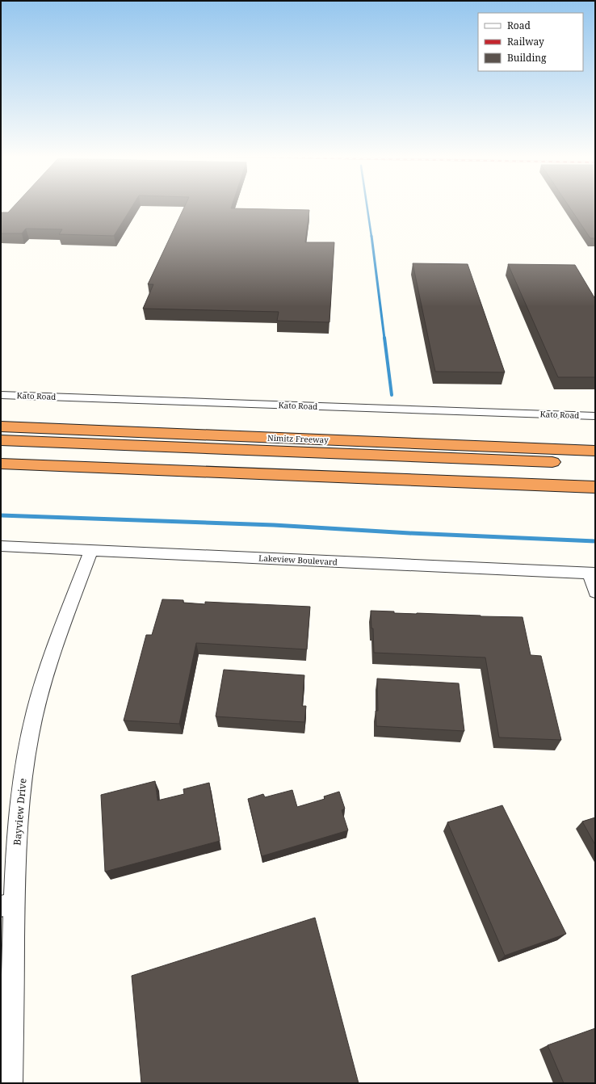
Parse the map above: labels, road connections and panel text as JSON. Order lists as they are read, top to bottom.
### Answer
{
  "streets": {
    "highway": ["Nimitz Freeway"],
    "street": ["Kato Road", "Lakeview Boulevard", "Bayview Drive"]
  },
  "crossings": [
    ["Lakeview Boulevard", "Bayview Drive"]
  ],
  "legend": ["Road", "Railway", "Building"]
}
